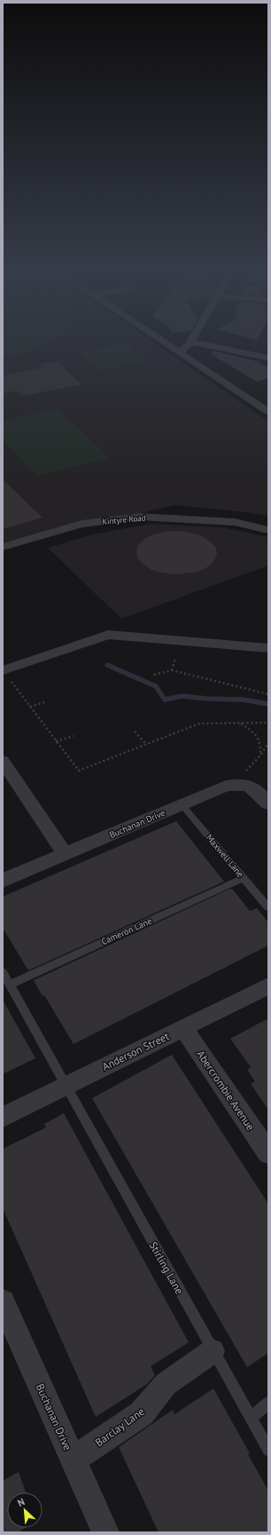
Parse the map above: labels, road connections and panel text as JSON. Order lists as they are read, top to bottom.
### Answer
{
  "streets": {
    "street": [
      "Kintyre Road",
      "Buchanan Drive",
      "Anderson Street",
      "Abercrombie Avenue",
      "Barclay Lane"
    ],
    "lane": ["Maxwell Lane", "Cameron Lane", "Stirling Lane"]
  },
  "crossings": [
    ["Buchanan Drive", "Maxwell Lane"],
    ["Buchanan Drive", "Barclay Lane"],
    ["Maxwell Lane", "Cameron Lane"],
    ["Cameron Lane", "Stirling Lane"],
    ["Anderson Street", "Abercrombie Avenue"],
    ["Anderson Street", "Stirling Lane"],
    ["Stirling Lane", "Barclay Lane"]
  ],
  "north": "top left"
}
